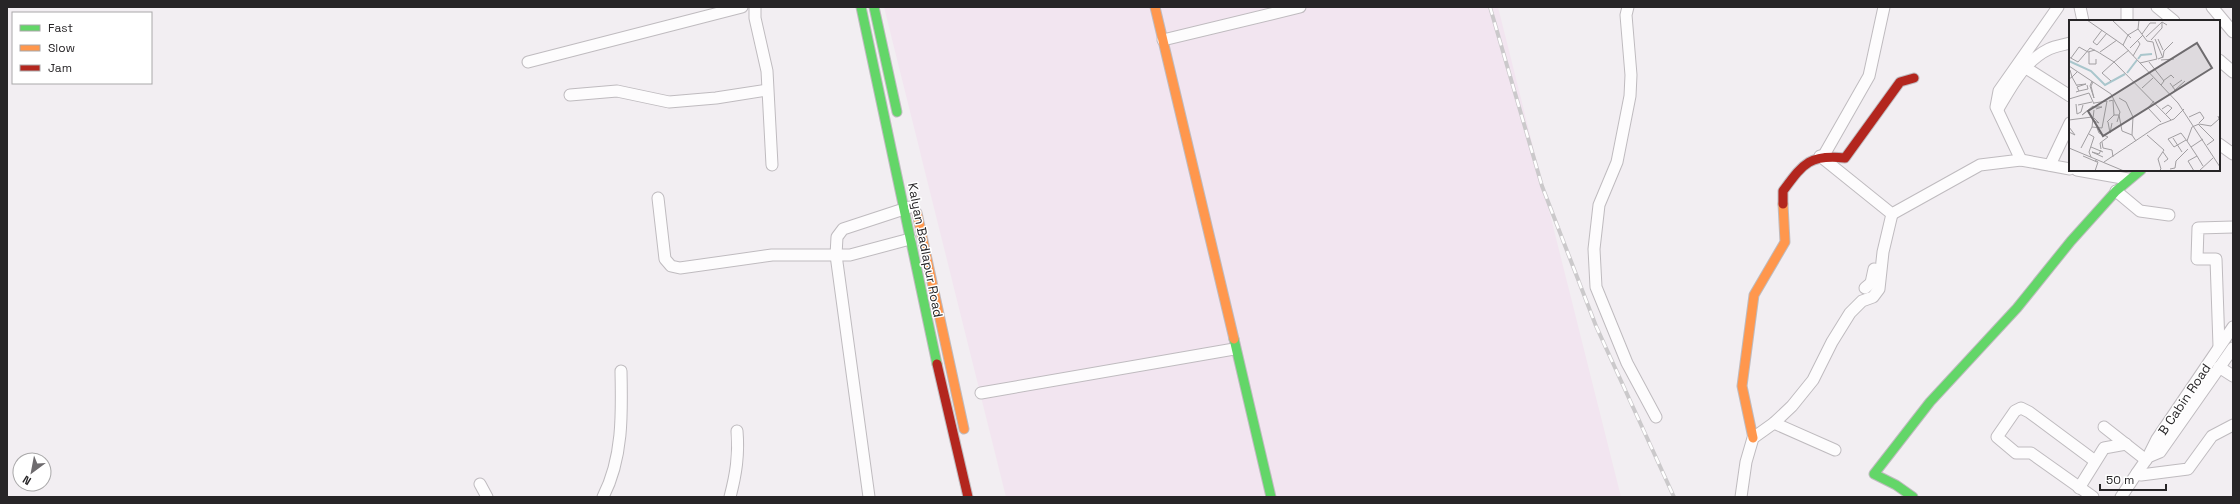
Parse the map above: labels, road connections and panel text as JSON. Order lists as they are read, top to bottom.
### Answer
{
  "streets": {
    "street": ["Kalyan Badlapur Road", "B Cabin Road"]
  },
  "legend": ["Fast", "Slow", "Jam"],
  "scale_bar": "50 m",
  "north": "bottom left"
}
